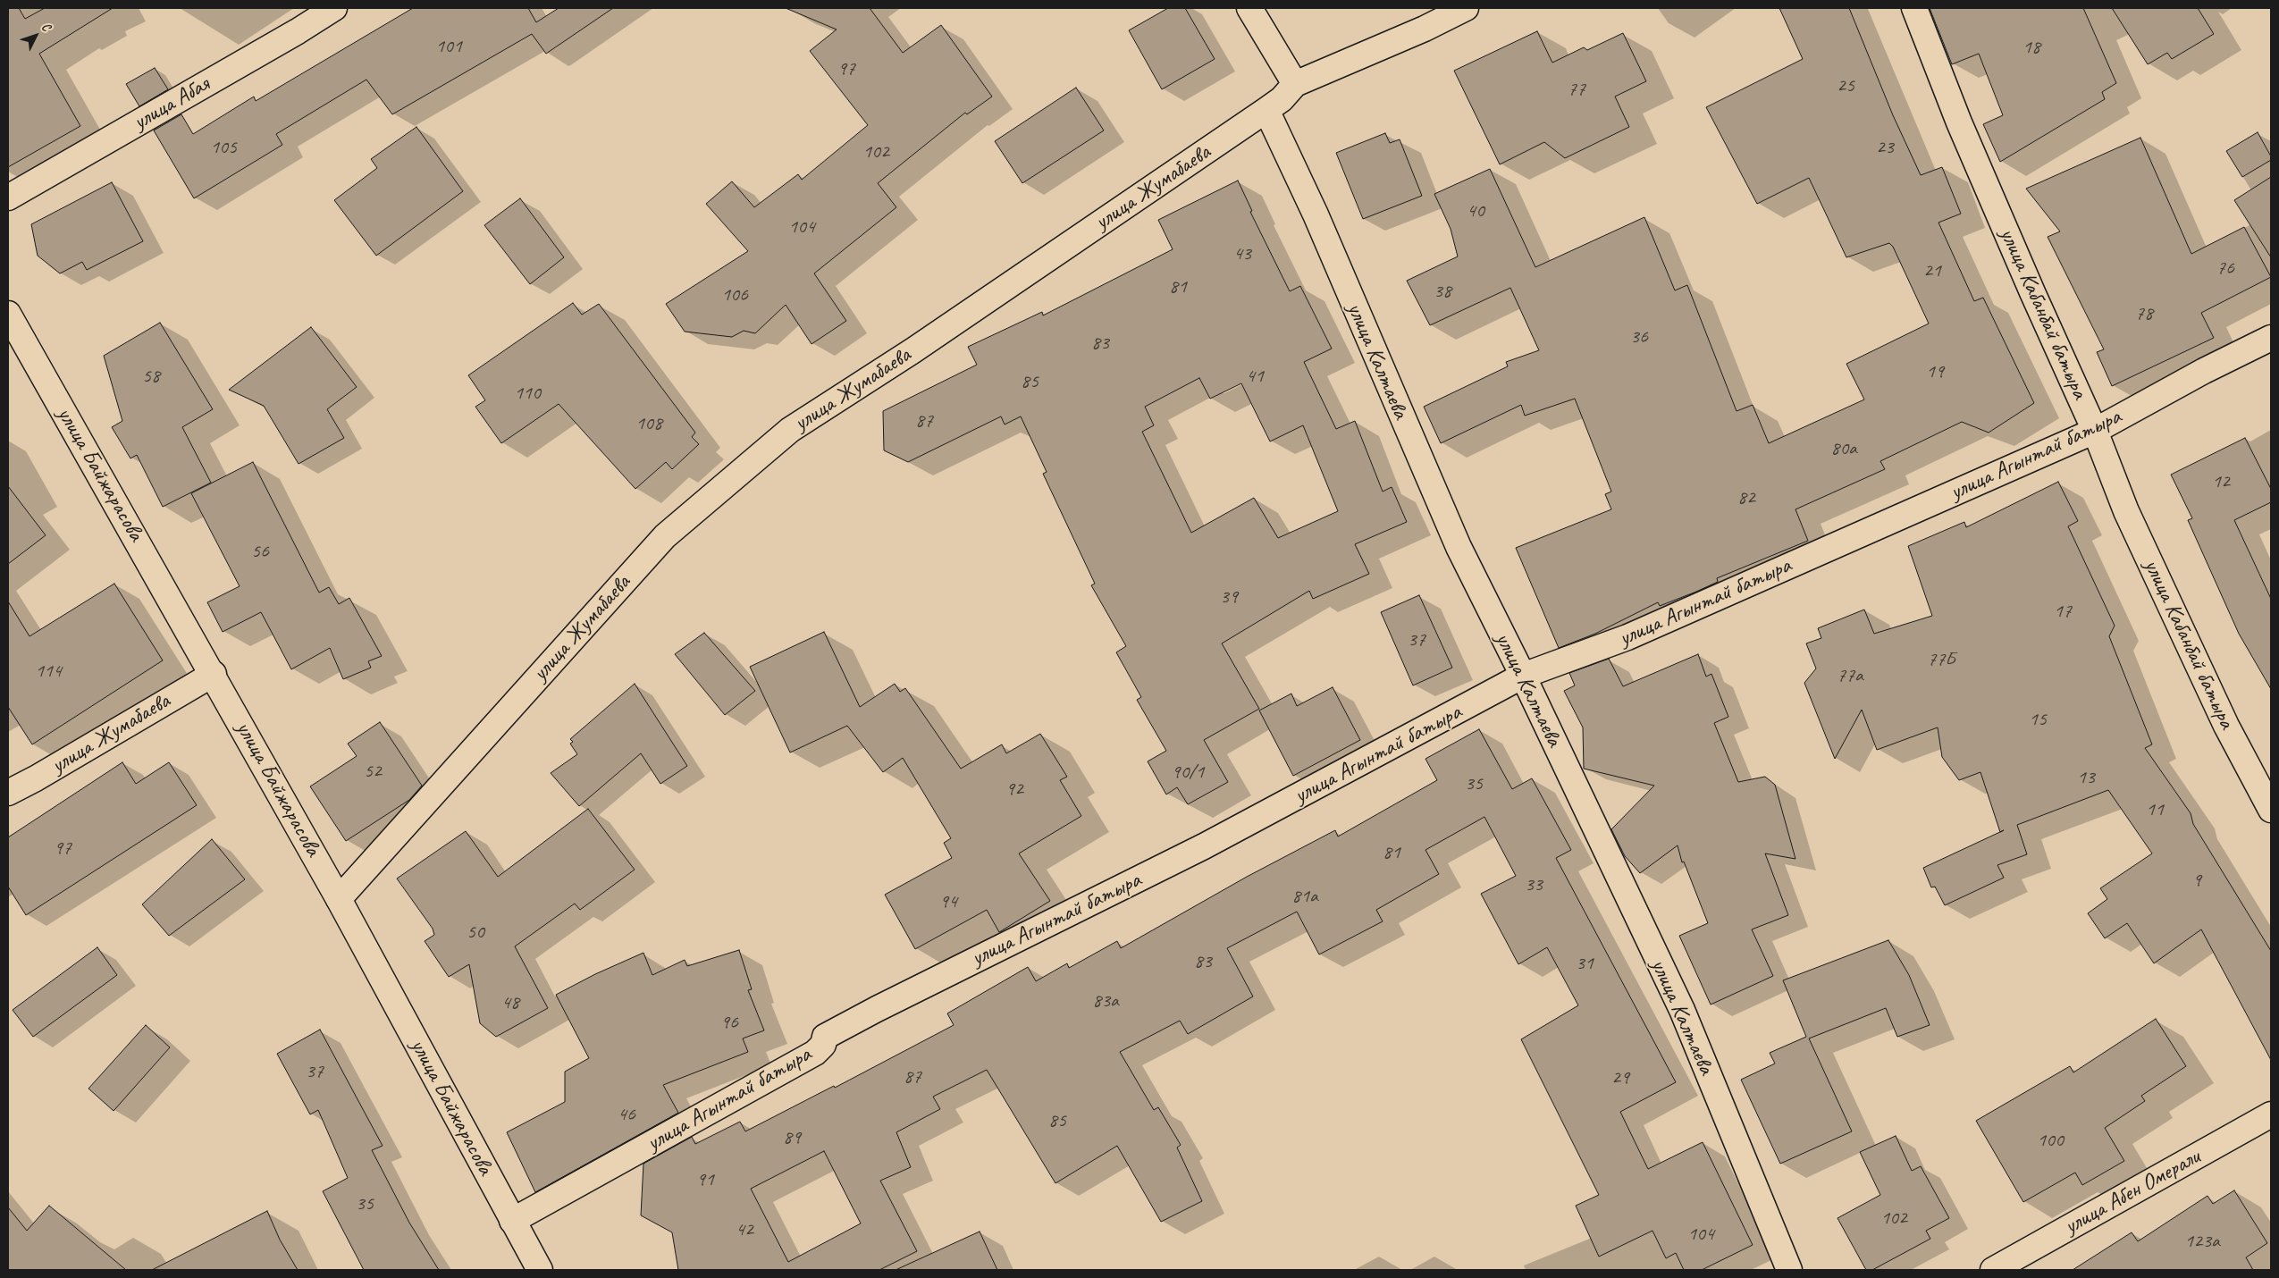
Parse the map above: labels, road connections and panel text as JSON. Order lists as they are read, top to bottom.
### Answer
{
  "streets": {
    "street": [
      "улица Абая",
      "улица Жумабаева",
      "улица Кабанбай батыра",
      "улица Калтаева",
      "улица Агынтай батыра",
      "улица Байжарасова",
      "улица Абен Омерали"
    ]
  },
  "crossings": [
    ["улица Жумабаева", "улица Калтаева"],
    ["улица Жумабаева", "улица Байжарасова"],
    ["улица Кабанбай батыра", "улица Агынтай батыра"],
    ["улица Калтаева", "улица Агынтай батыра"],
    ["улица Агынтай батыра", "улица Байжарасова"]
  ],
  "house_numbers": [
    "101",
    "18",
    "97",
    "25",
    "77",
    "105",
    "23",
    "102",
    "40",
    "104",
    "43",
    "76",
    "21",
    "81",
    "38",
    "106",
    "78",
    "36",
    "83",
    "19",
    "58",
    "41",
    "85",
    "110",
    "87",
    "108",
    "80а",
    "12",
    "82",
    "56",
    "39",
    "17",
    "37",
    "77Б",
    "114",
    "77а",
    "15",
    "52",
    "90/1",
    "13",
    "35",
    "92",
    "11",
    "97",
    "81",
    "9",
    "33",
    "81а",
    "94",
    "50",
    "83",
    "31",
    "83а",
    "48",
    "96",
    "37",
    "87",
    "29",
    "46",
    "85",
    "89",
    "100",
    "91",
    "35",
    "102",
    "42",
    "104",
    "123а"
  ],
  "north": "top right"
}
